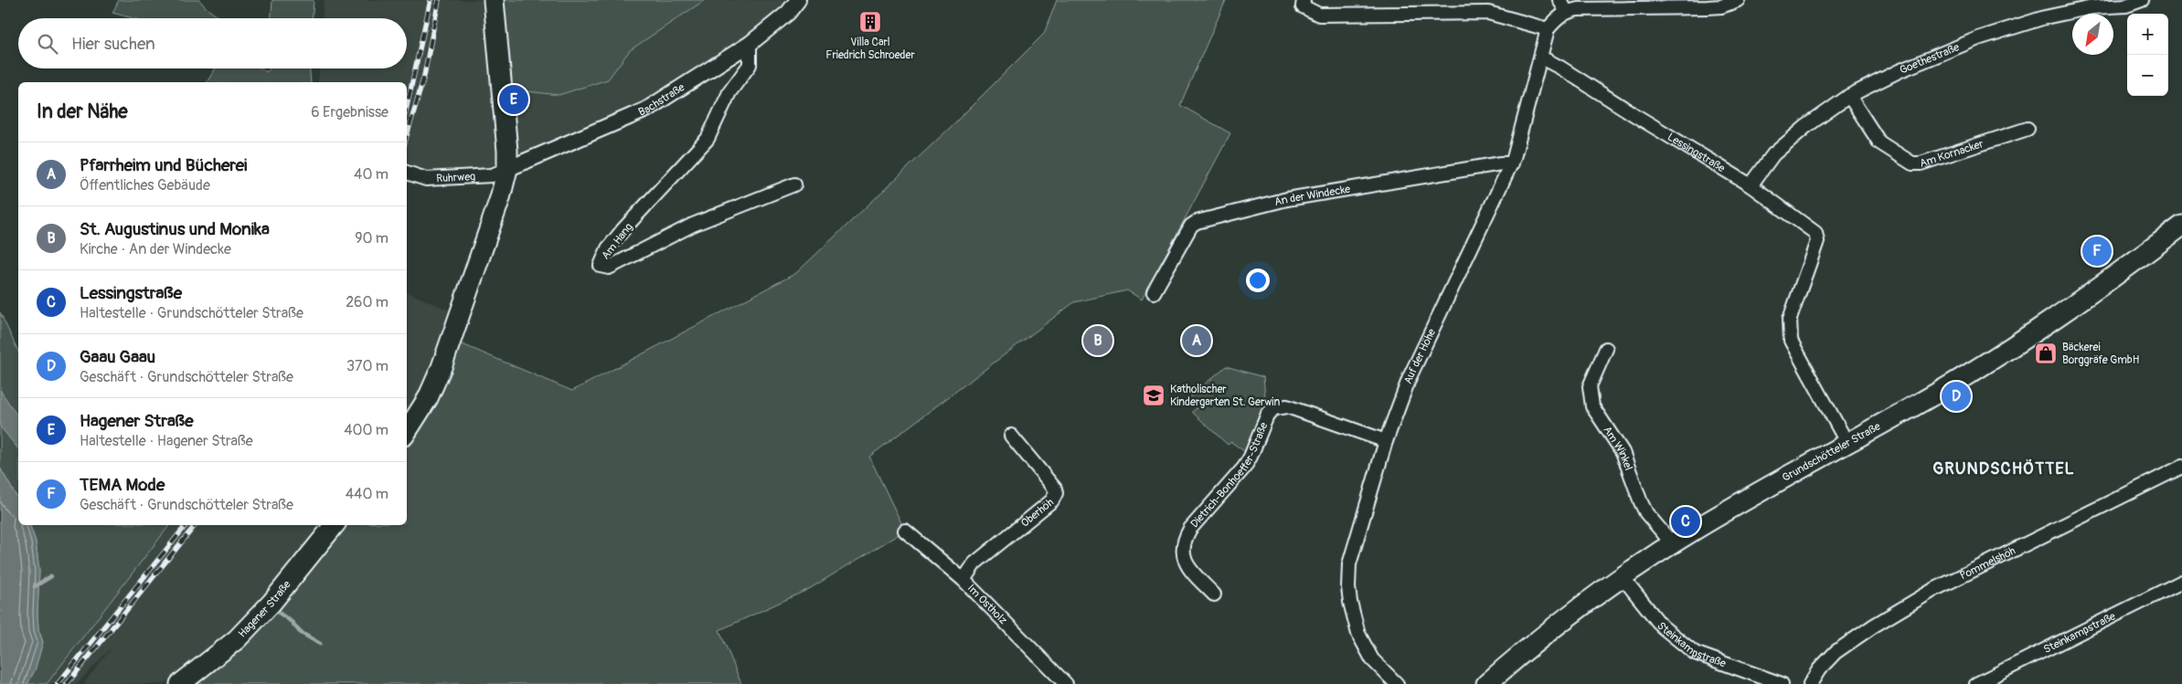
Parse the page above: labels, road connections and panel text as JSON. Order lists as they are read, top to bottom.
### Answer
{
  "streets": {
    "main road": ["Grundschötteler Straße", "Hagener Straße"],
    "street": [
      "Goethestraße",
      "Bachstraße",
      "Lessingstraße",
      "Am Kornacker",
      "Ruhrweg",
      "An der Windecke",
      "Am Hang",
      "Auf der Höhe",
      "Am Winkel",
      "Dietrich-Bonhoeffer-Straße",
      "Oberhöh",
      "Pommelshöh",
      "Im Ostholz",
      "Steinkampstraße"
    ]
  },
  "crossings": [
    ["Goethestraße", "Lessingstraße"],
    ["Goethestraße", "Am Kornacker"],
    ["Bachstraße", "Ruhrweg"],
    ["Bachstraße", "Am Hang"],
    ["Lessingstraße", "Auf der Höhe"],
    ["Lessingstraße", "Grundschötteler Straße"],
    ["An der Windecke", "Auf der Höhe"],
    ["Auf der Höhe", "Dietrich-Bonhoeffer-Straße"],
    ["Am Winkel", "Grundschötteler Straße"],
    ["Grundschötteler Straße", "Steinkampstraße"],
    ["Oberhöh", "Im Ostholz"]
  ],
  "districts": ["GRUNDSCHÖTTEL"],
  "places": {
    "building": ["Villa Carl Friedrich Schroeder"],
    "shop": ["Bäckerei Borggräfe GmbH"],
    "school or university": ["Katholischer Kindergarten St. Gerwin"]
  },
  "north": "bottom left",
  "page": {
    "map_buttons": ["+", "−"],
    "search": "Hier suchen",
    "heading": ["In der Nähe", "6 Ergebnisse"],
    "pins": [
      "E",
      "F",
      "A",
      "B",
      "D",
      "C"
    ],
    "list": [
      {
        "mark": "A",
        "name": "Pfarrheim und Bücherei",
        "note": "Öffentliches Gebäude",
        "value": "40 m"
      },
      {
        "mark": "B",
        "name": "St. Augustinus und Monika",
        "note": "Kirche · An der Windecke",
        "value": "90 m"
      },
      {
        "mark": "C",
        "name": "Lessingstraße",
        "note": "Haltestelle · Grundschötteler Straße",
        "value": "260 m"
      },
      {
        "mark": "D",
        "name": "Gaau Gaau",
        "note": "Geschäft · Grundschötteler Straße",
        "value": "370 m"
      },
      {
        "mark": "E",
        "name": "Hagener Straße",
        "note": "Haltestelle · Hagener Straße",
        "value": "400 m"
      },
      {
        "mark": "F",
        "name": "TEMA Mode",
        "note": "Geschäft · Grundschötteler Straße",
        "value": "440 m"
      }
    ]
  }
}
